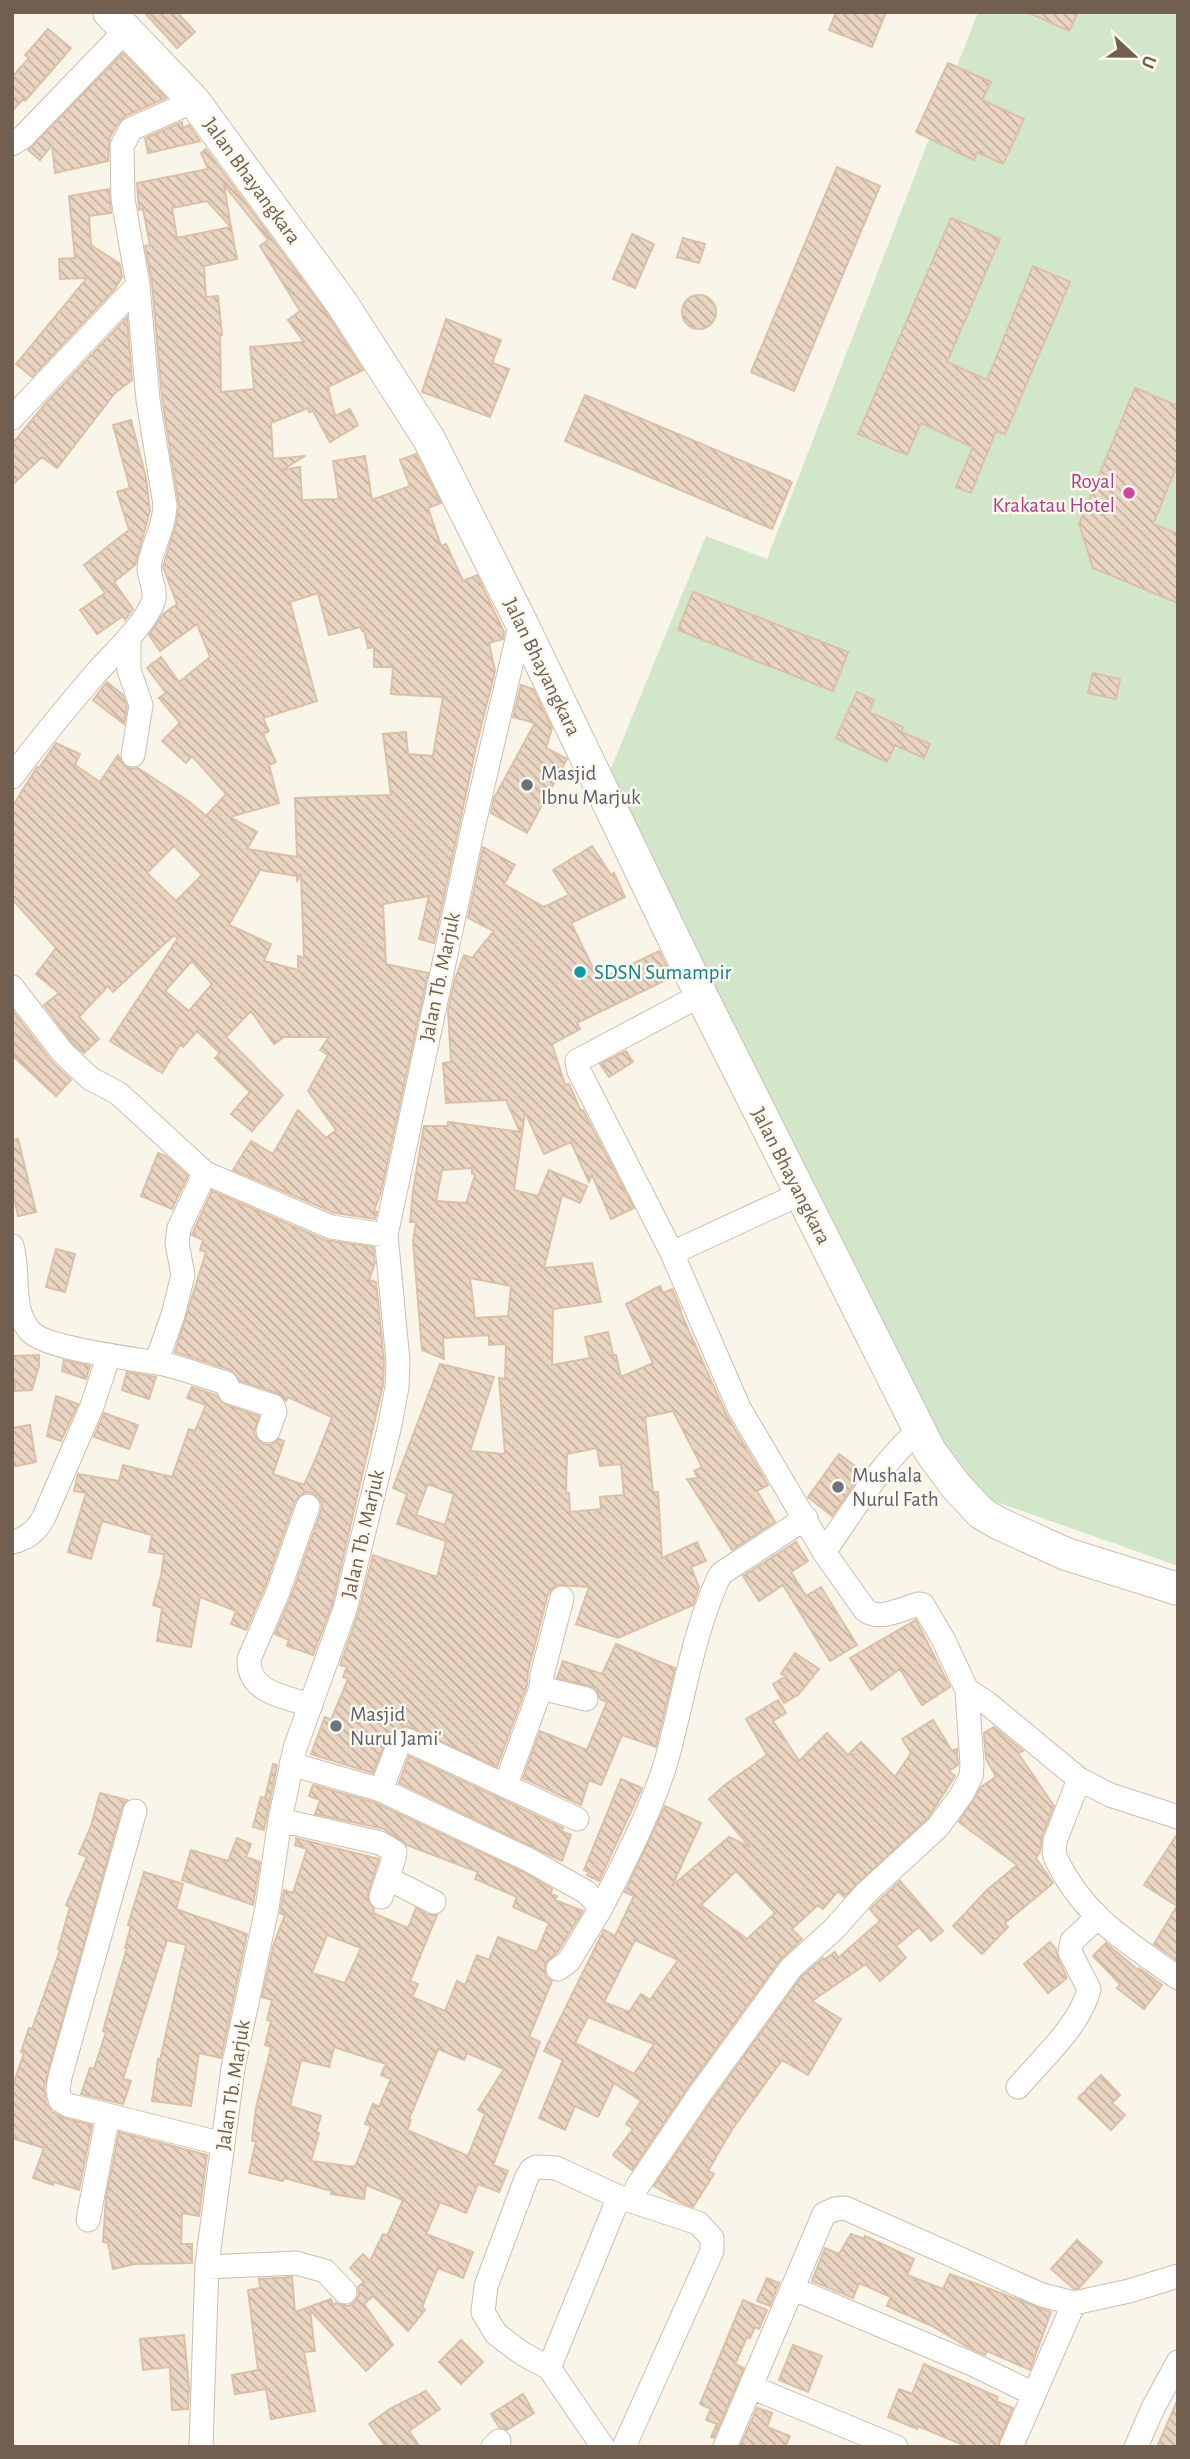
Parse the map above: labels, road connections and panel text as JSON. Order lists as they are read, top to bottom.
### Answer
{
  "streets": {
    "street": ["Jalan Bhayangkara", "Jalan Tb. Marjuk"]
  },
  "crossings": [
    ["Jalan Bhayangkara", "Jalan Tb. Marjuk"]
  ],
  "places": [
    "Royal Krakatau Hotel",
    "Masjid Ibnu Marjuk",
    "SDSN Sumampir",
    "Mushala Nurul Fath",
    "Masjid Nurul Jami'"
  ],
  "north": "right"
}
